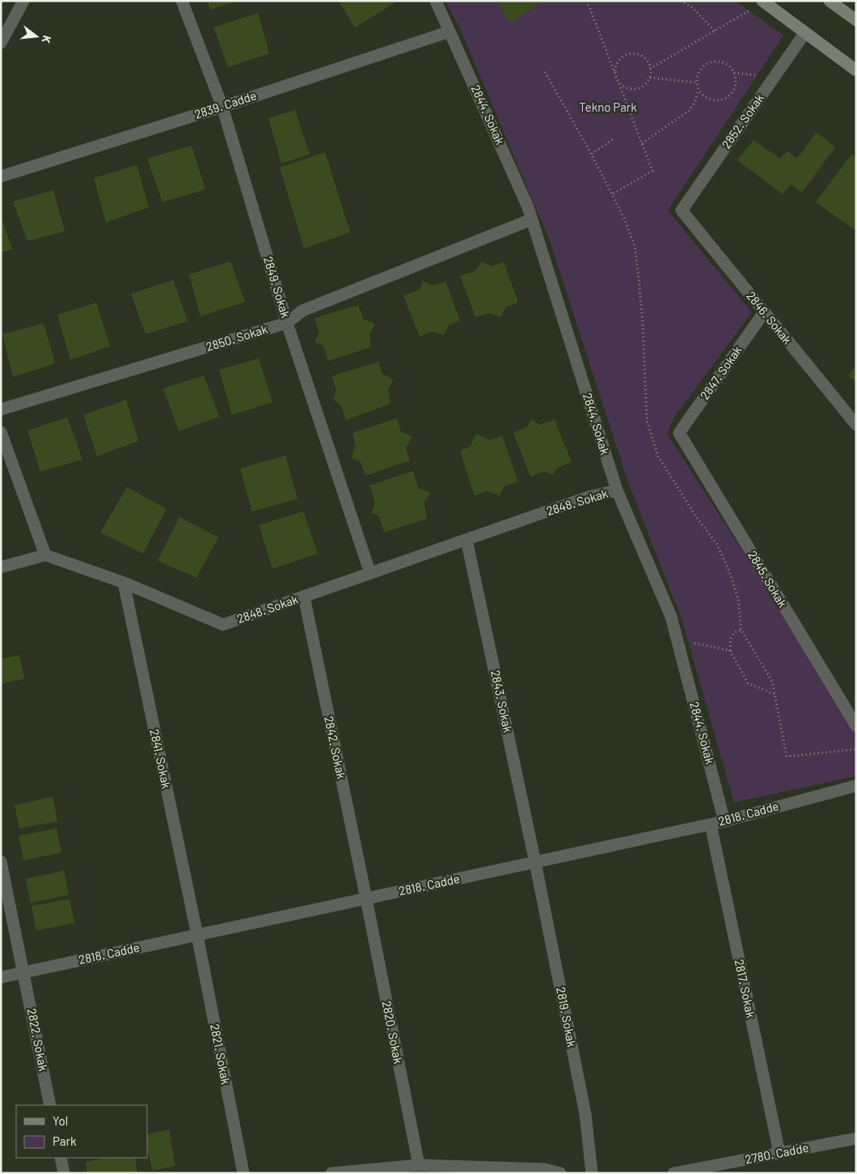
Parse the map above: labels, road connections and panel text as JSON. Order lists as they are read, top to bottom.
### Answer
{
  "streets": {
    "street": [
      "2839. Cadde",
      "2844. Sokak",
      "2852. Sokak",
      "2849. Sokak",
      "2846. Sokak",
      "2850. Sokak",
      "2847. Sokak",
      "2848. Sokak",
      "2845. Sokak",
      "2843. Sokak",
      "2842. Sokak",
      "2841. Sokak",
      "2818. Cadde",
      "2817. Sokak",
      "2819. Sokak",
      "2820. Sokak",
      "2822. Sokak",
      "2821. Sokak",
      "2780. Cadde"
    ]
  },
  "crossings": [
    ["2839. Cadde", "2844. Sokak"],
    ["2839. Cadde", "2849. Sokak"],
    ["2844. Sokak", "2850. Sokak"],
    ["2844. Sokak", "2848. Sokak"],
    ["2844. Sokak", "2818. Cadde"],
    ["2852. Sokak", "2846. Sokak"],
    ["2849. Sokak", "2850. Sokak"],
    ["2849. Sokak", "2848. Sokak"],
    ["2846. Sokak", "2847. Sokak"],
    ["2847. Sokak", "2845. Sokak"],
    ["2848. Sokak", "2843. Sokak"],
    ["2848. Sokak", "2842. Sokak"],
    ["2848. Sokak", "2841. Sokak"],
    ["2843. Sokak", "2818. Cadde"],
    ["2843. Sokak", "2819. Sokak"],
    ["2842. Sokak", "2818. Cadde"],
    ["2842. Sokak", "2820. Sokak"],
    ["2841. Sokak", "2818. Cadde"],
    ["2841. Sokak", "2821. Sokak"],
    ["2818. Cadde", "2817. Sokak"],
    ["2818. Cadde", "2819. Sokak"],
    ["2818. Cadde", "2820. Sokak"],
    ["2818. Cadde", "2822. Sokak"],
    ["2818. Cadde", "2821. Sokak"],
    ["2817. Sokak", "2780. Cadde"]
  ],
  "parks": ["Tekno Park"],
  "legend": ["Yol", "Park"],
  "north": "right"
}
